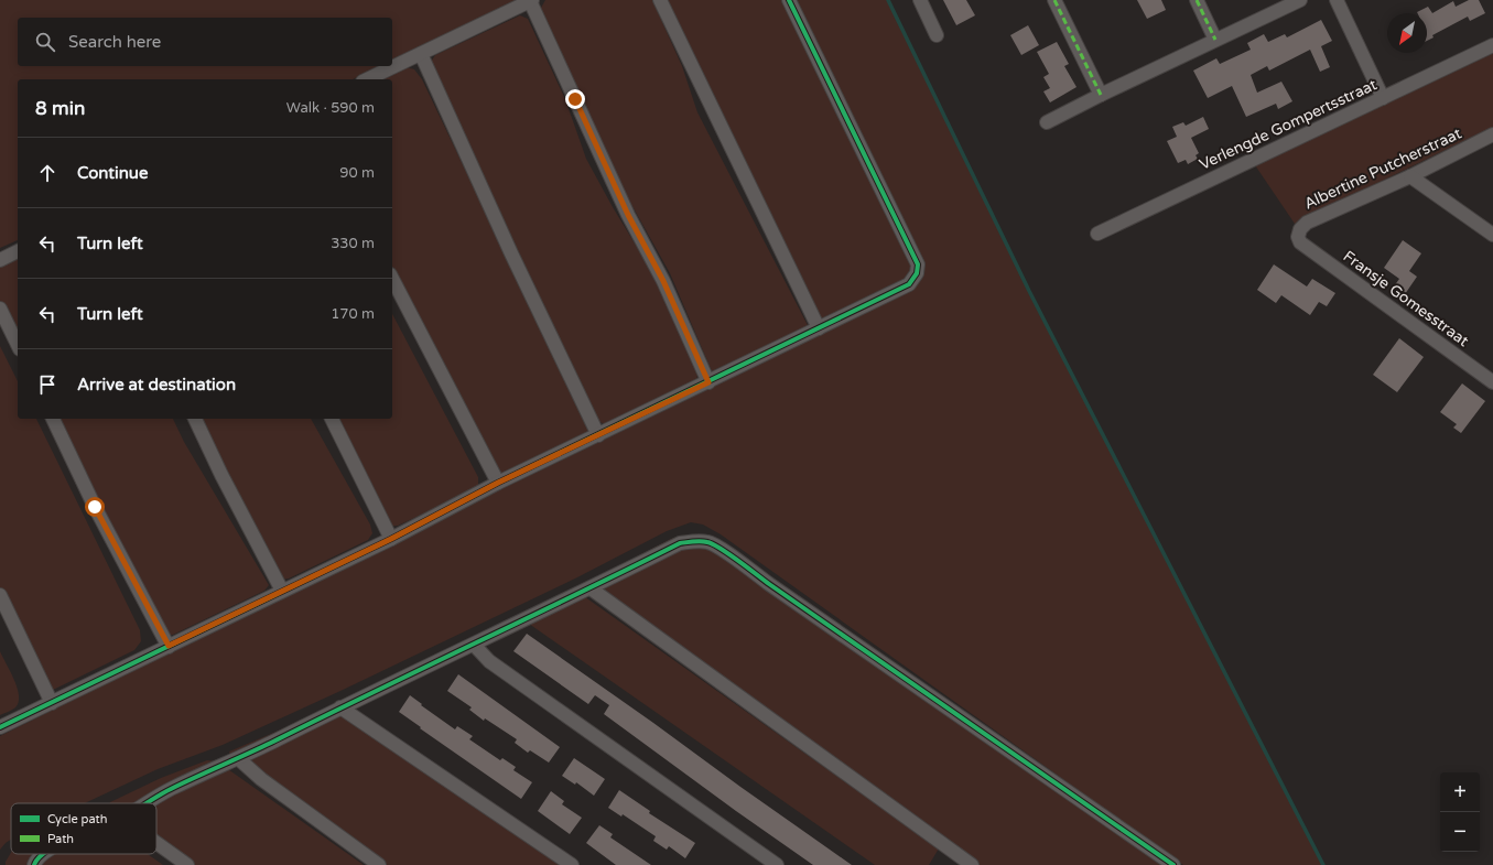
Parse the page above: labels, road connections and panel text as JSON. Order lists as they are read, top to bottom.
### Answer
{
  "streets": {
    "street": ["Verlengde Gompertsstraat", "Albertine Putcherstraat", "Fransje Gomesstraat"]
  },
  "crossings": [
    ["Albertine Putcherstraat", "Fransje Gomesstraat"]
  ],
  "legend": ["Cycle path", "Path"],
  "north": "bottom left",
  "page": {
    "search": "Search here",
    "heading": ["8 min", "Walk · 590 m"],
    "list": [
      ["Continue", "90 m"],
      ["Turn left", "330 m"],
      ["Turn left", "170 m"],
      "Arrive at destination"
    ],
    "map_buttons": ["+", "−"]
  }
}
